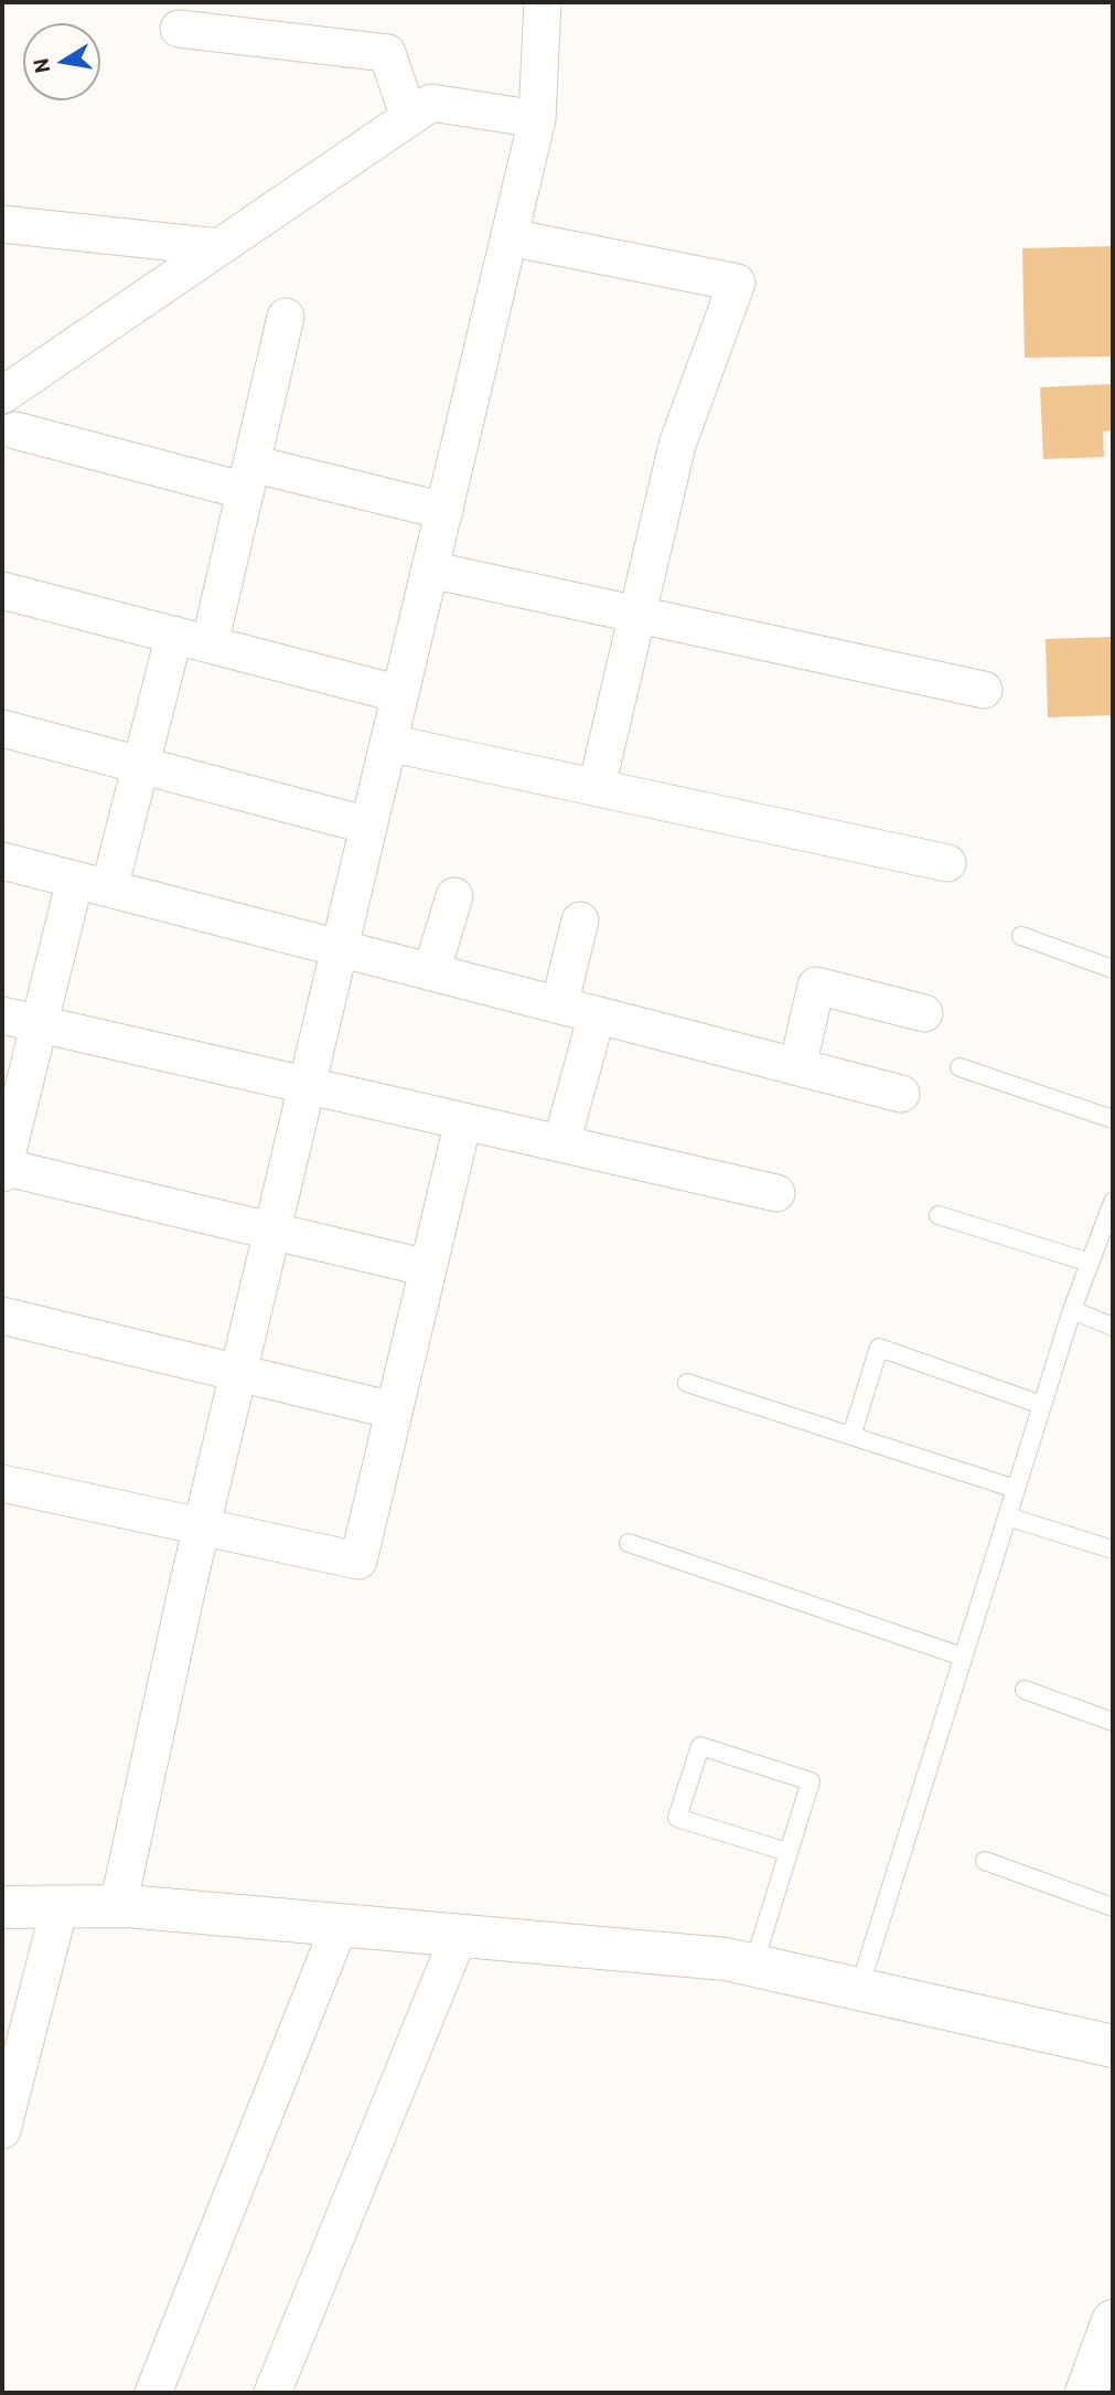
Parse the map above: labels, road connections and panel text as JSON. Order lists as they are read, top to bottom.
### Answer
{
  "north": "left"
}
